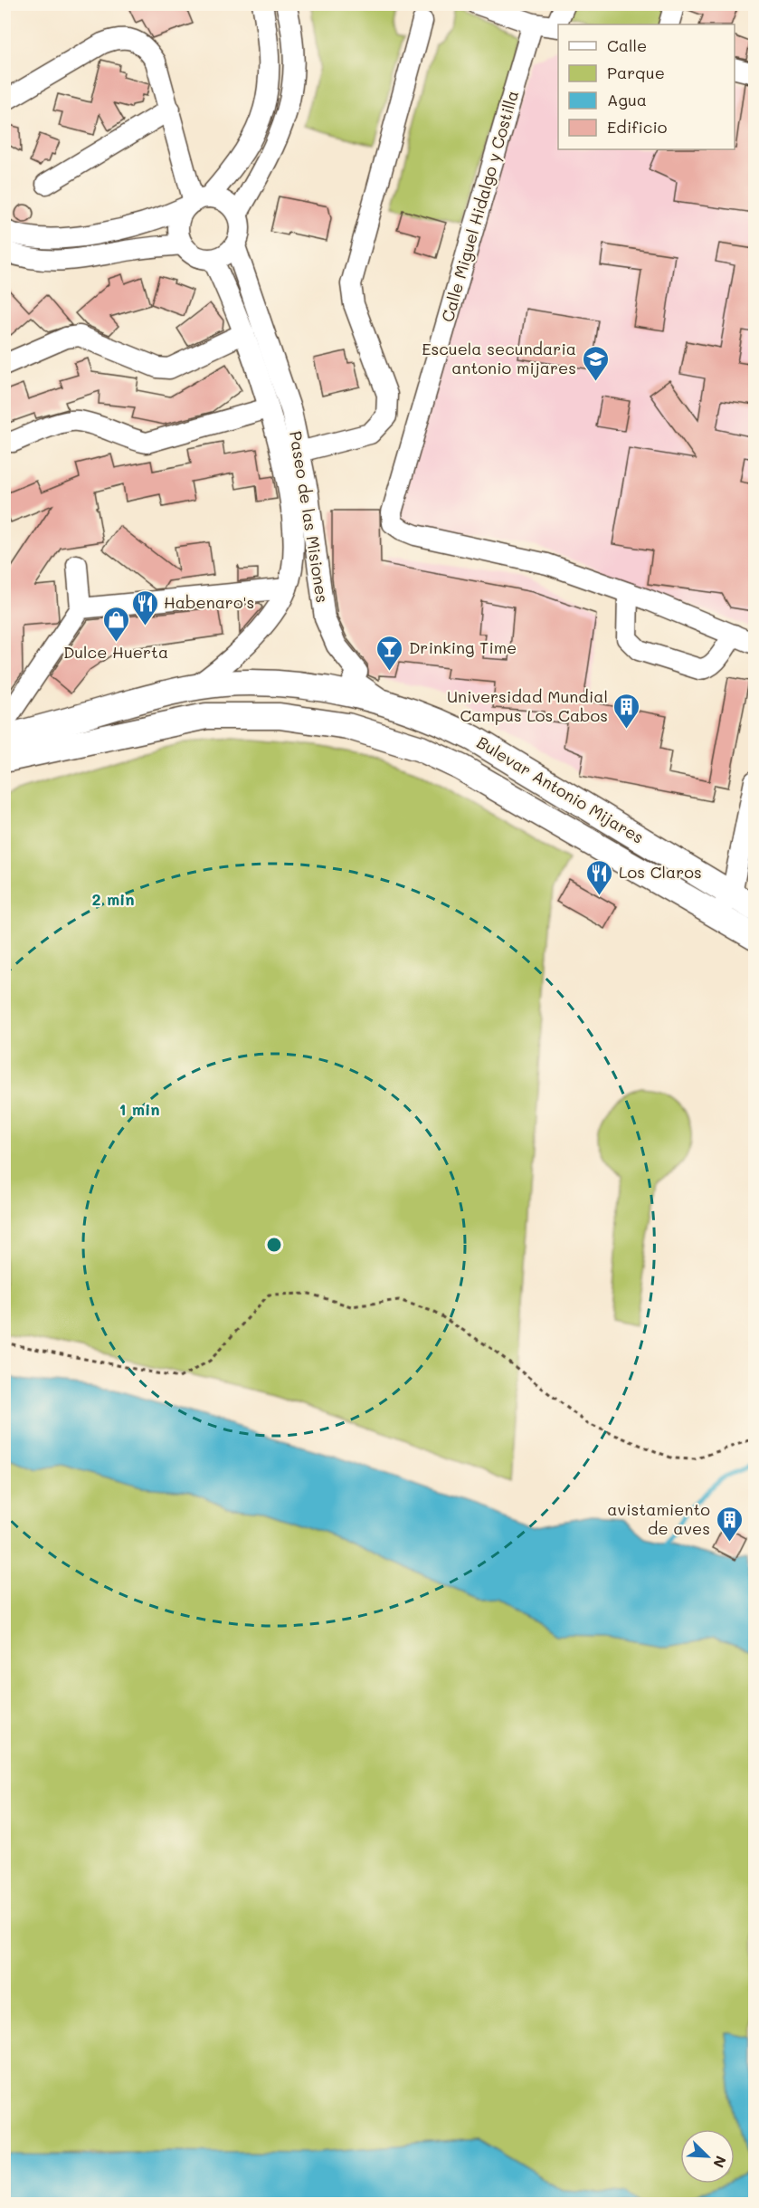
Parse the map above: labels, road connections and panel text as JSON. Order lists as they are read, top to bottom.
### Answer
{
  "streets": {
    "main road": ["Bulevar Antonio Mijares"],
    "street": ["Calle Miguel Hidalgo y Costilla", "Paseo de las Misiones"]
  },
  "crossings": [
    ["Paseo de las Misiones", "Bulevar Antonio Mijares"]
  ],
  "places": {
    "school or university": ["Escuela secundaria antonio mijares"],
    "restaurant": ["Habenaro's", "Los Claros"],
    "shop": ["Dulce Huerta"],
    "bar": ["Drinking Time"],
    "building": ["Universidad Mundial Campus Los Cabos", "avistamiento de aves"]
  },
  "legend": [
    "Calle",
    "Parque",
    "Agua",
    "Edificio"
  ],
  "north": "bottom right",
  "rings": ["2 min", "1 min"]
}
